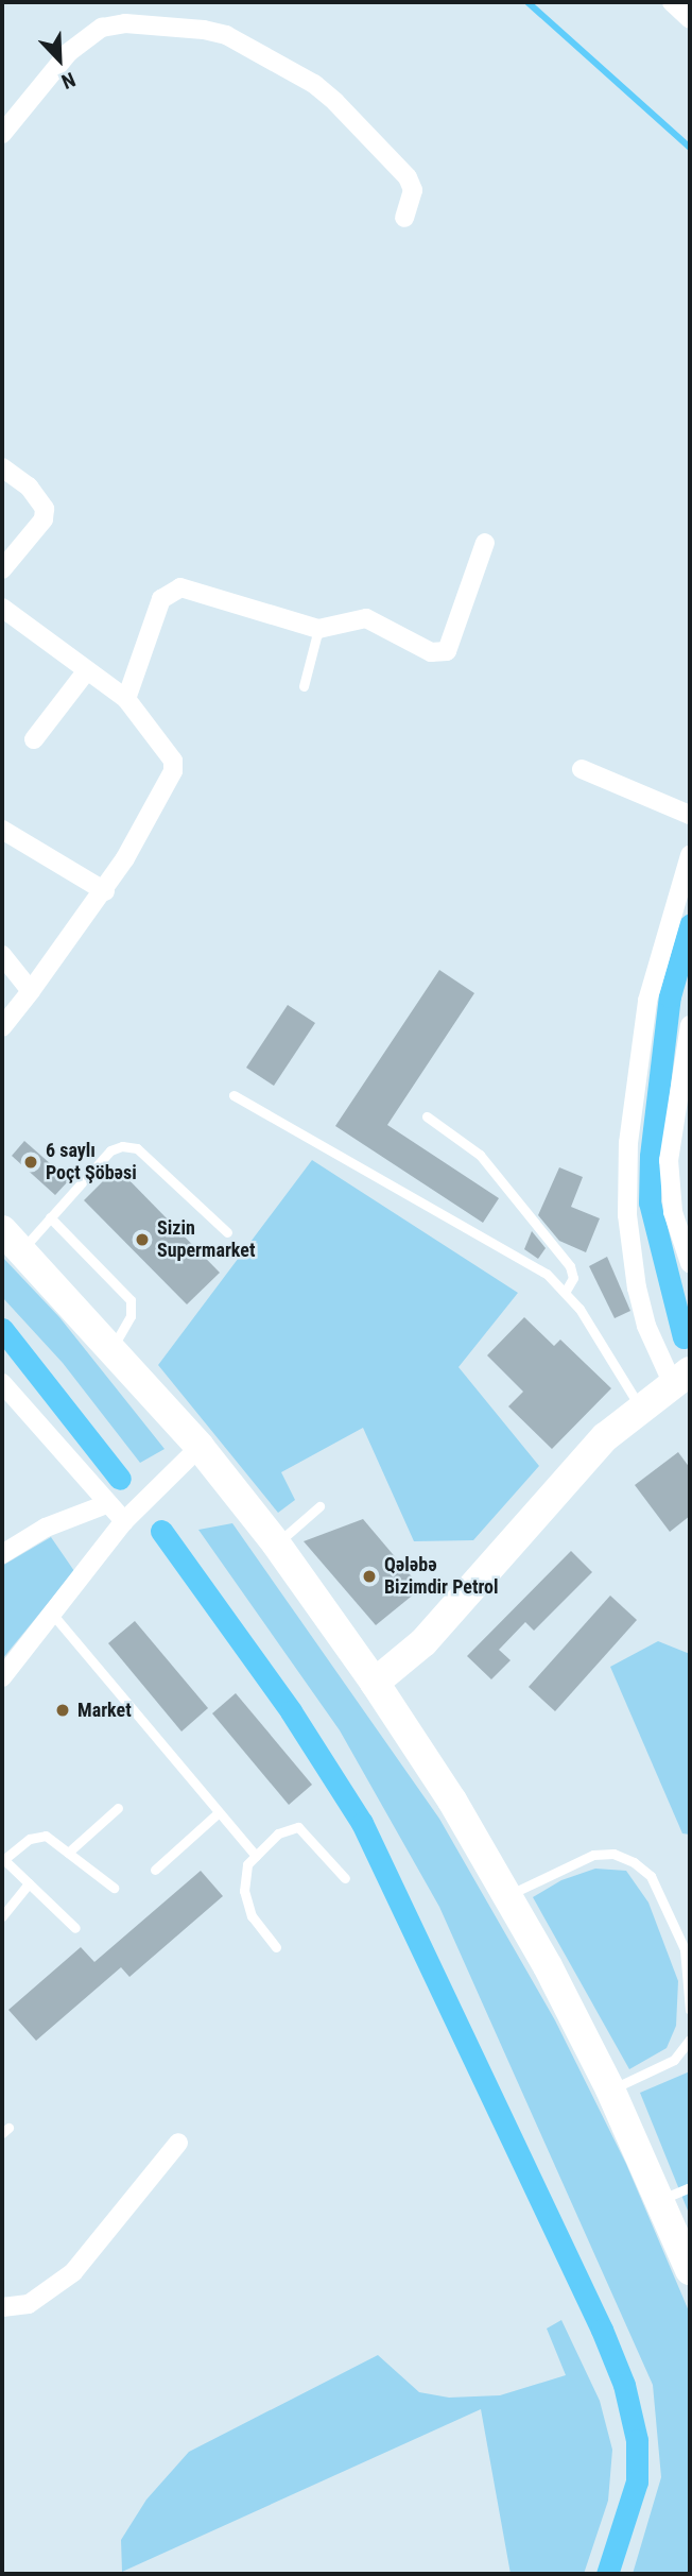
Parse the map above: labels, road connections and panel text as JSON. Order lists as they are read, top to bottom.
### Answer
{
  "places": [
    "6 saylı Poçt Şöbəsi",
    "Sizin Supermarket",
    "Qələbə Bizimdir Petrol",
    "Market"
  ],
  "north": "bottom right"
}
